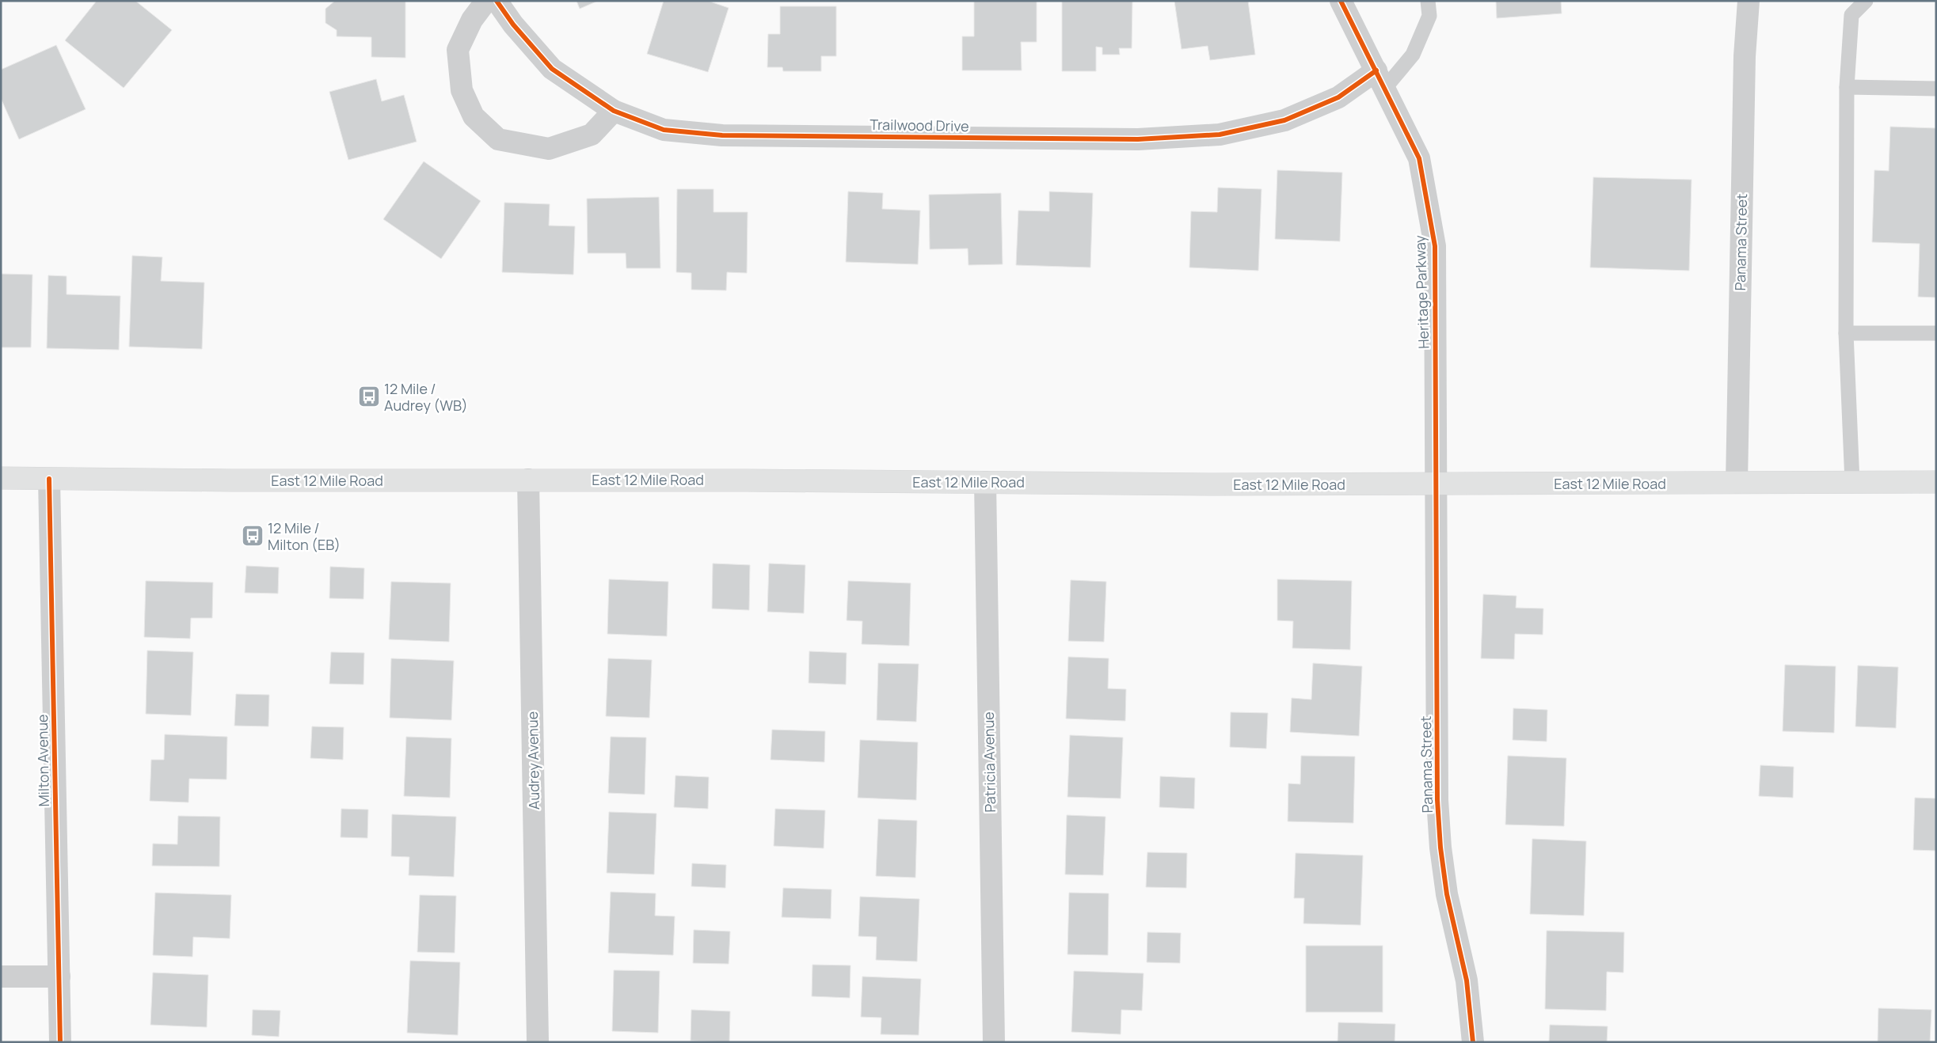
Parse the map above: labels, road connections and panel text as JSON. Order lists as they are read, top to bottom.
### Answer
{
  "streets": {
    "main road": ["East 12 Mile Road"],
    "street": [
      "Trailwood Drive",
      "Panama Street",
      "Heritage Parkway",
      "Milton Avenue",
      "Audrey Avenue",
      "Patricia Avenue"
    ]
  },
  "crossings": [
    ["Trailwood Drive", "Heritage Parkway"],
    ["Panama Street", "Heritage Parkway"],
    ["Panama Street", "East 12 Mile Road"],
    ["Heritage Parkway", "East 12 Mile Road"],
    ["East 12 Mile Road", "Milton Avenue"],
    ["East 12 Mile Road", "Audrey Avenue"],
    ["East 12 Mile Road", "Patricia Avenue"]
  ],
  "places": {
    "bus stop": ["12 Mile / Audrey (WB)", "12 Mile / Milton (EB)"]
  }
}
